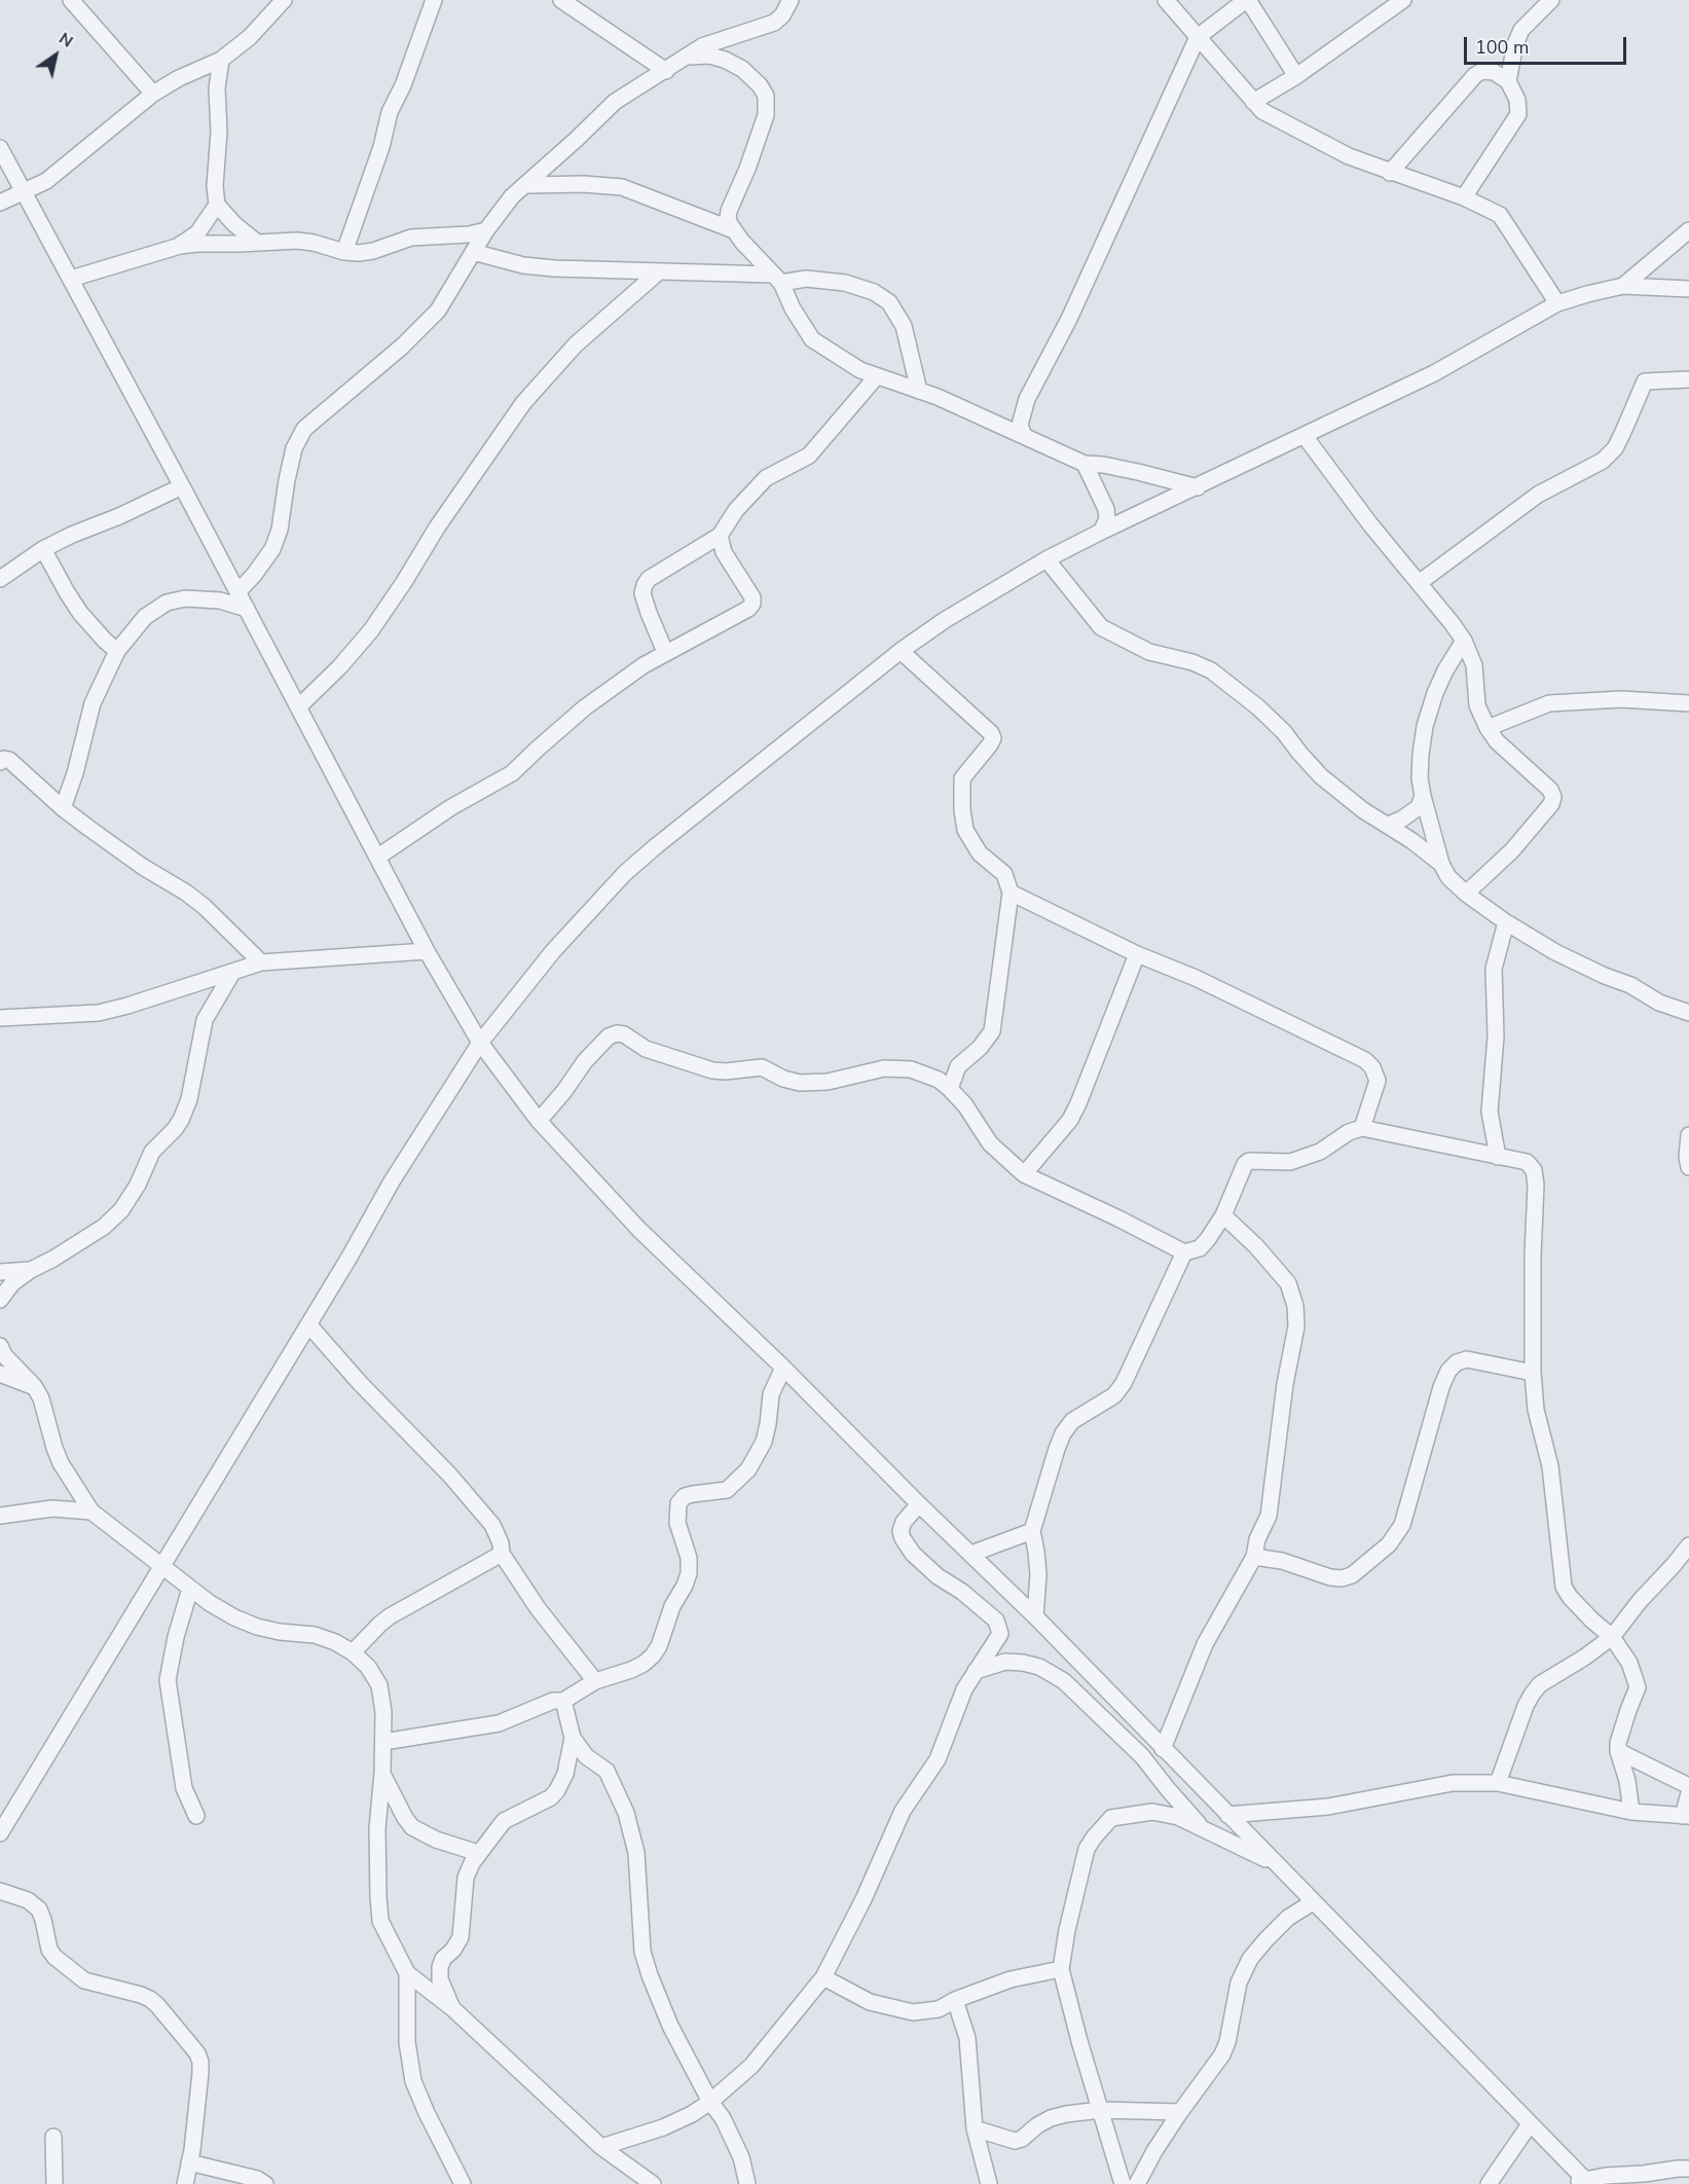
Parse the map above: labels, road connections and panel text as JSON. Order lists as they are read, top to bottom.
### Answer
{
  "scale_bar": "100 m",
  "north": "top right"
}
